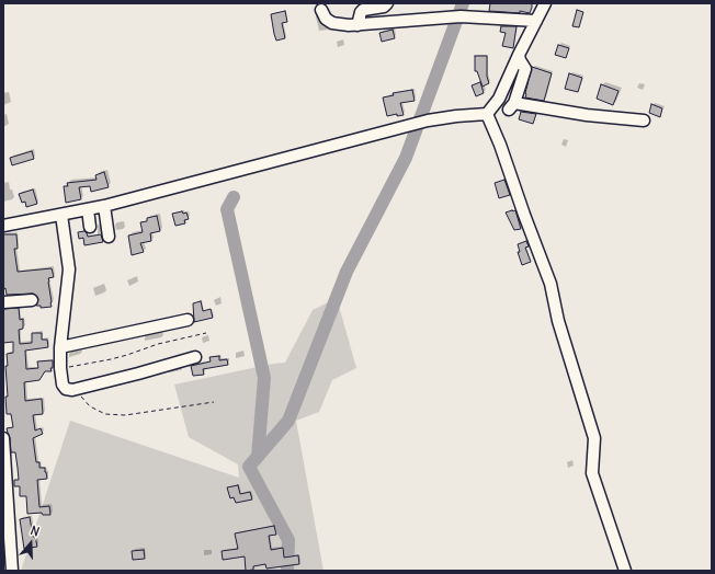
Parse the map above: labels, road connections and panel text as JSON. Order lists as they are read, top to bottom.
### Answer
{
  "north": "top"
}
